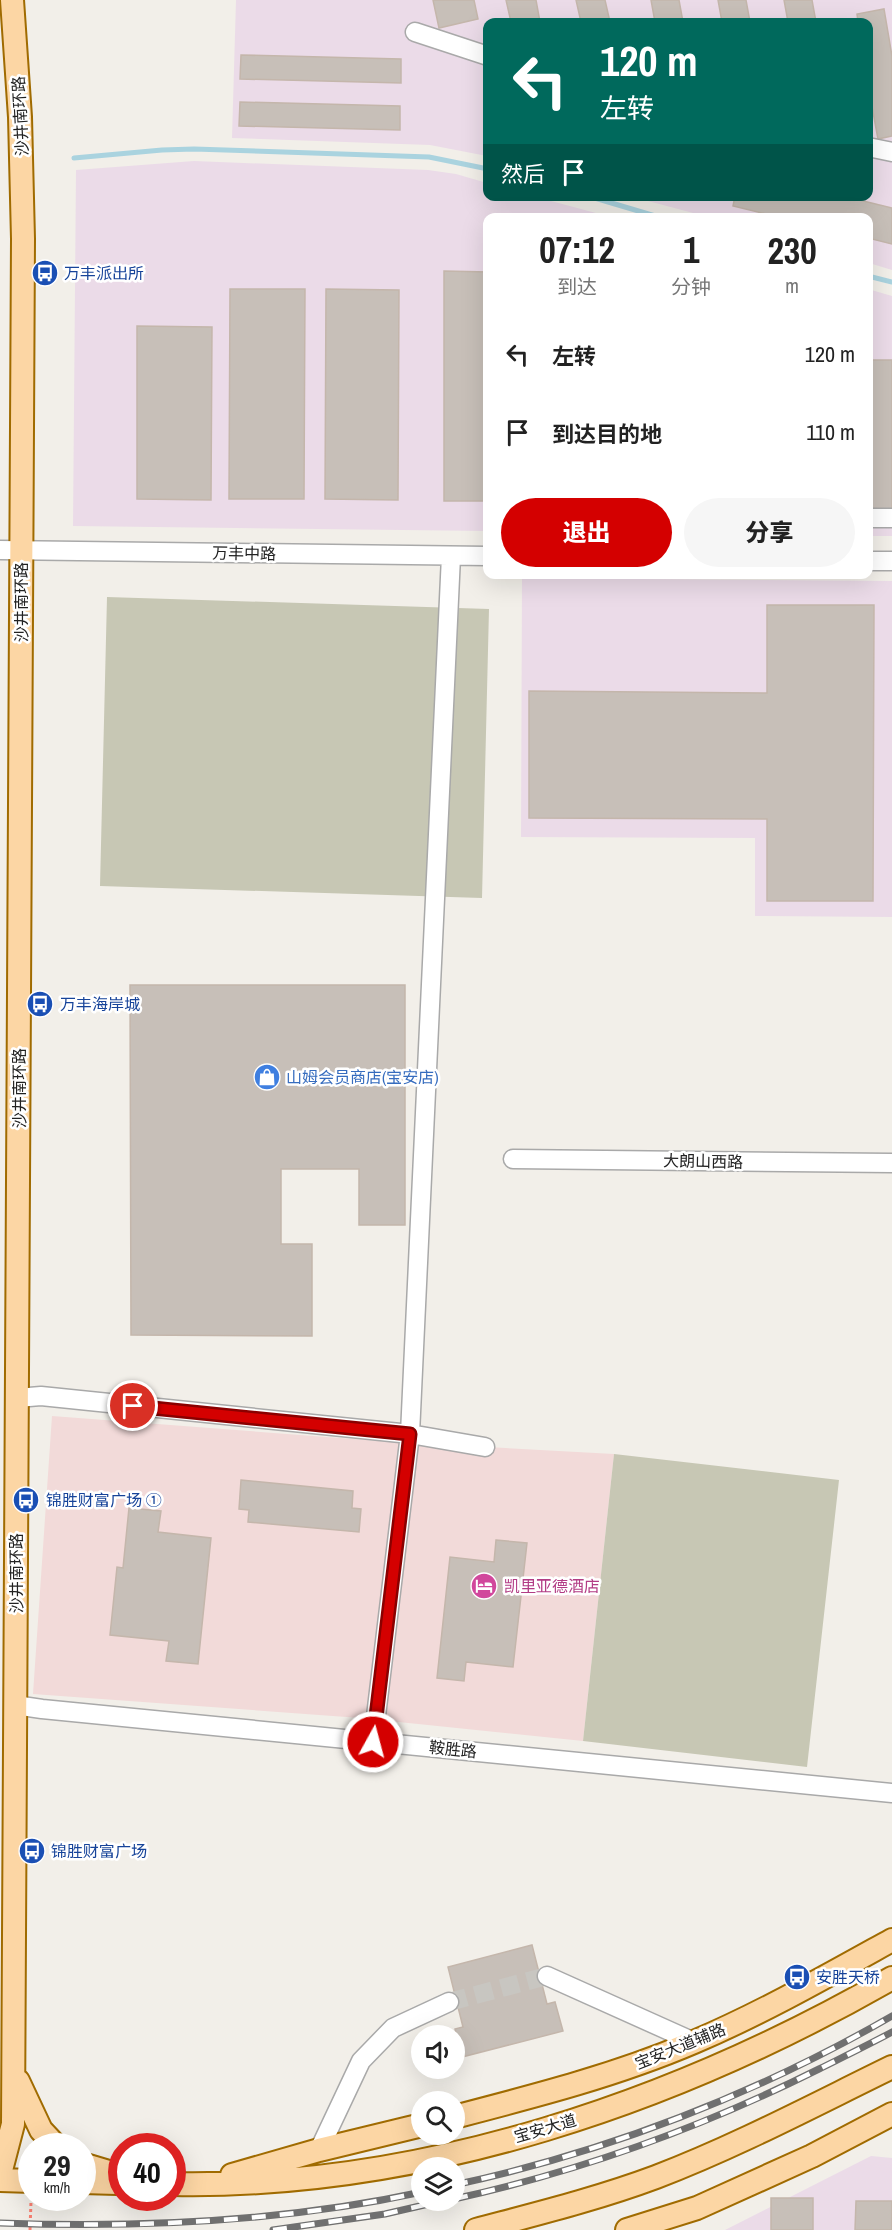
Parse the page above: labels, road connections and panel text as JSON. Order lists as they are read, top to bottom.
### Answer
{
  "streets": {
    "main road": ["沙井南环路", "宝安大道辅路", "宝安大道"],
    "street": ["万丰中路", "大朗山西路", "鞍胜路"]
  },
  "crossings": [
    ["沙井南环路", "万丰中路"],
    ["沙井南环路", "鞍胜路"]
  ],
  "places": {
    "bus stop": [
      "万丰派出所",
      "万丰海岸城",
      "锦胜财富广场 ①",
      "锦胜财富广场",
      "安胜天桥"
    ],
    "shop": ["山姆会员商店(宝安店)"],
    "hotel": ["凯里亚德酒店"]
  },
  "page": {
    "turn": ["120 m", "左转"],
    "then": "然后",
    "eta": [
      "07:12",
      "到达",
      "1",
      "分钟",
      "230",
      "m"
    ],
    "list": [
      {
        "name": "左转",
        "value": "120 m"
      },
      {
        "name": "到达目的地",
        "value": "110 m"
      }
    ],
    "buttons": ["退出", "分享"],
    "speed": "29 km/h",
    "limit": "40"
  }
}
